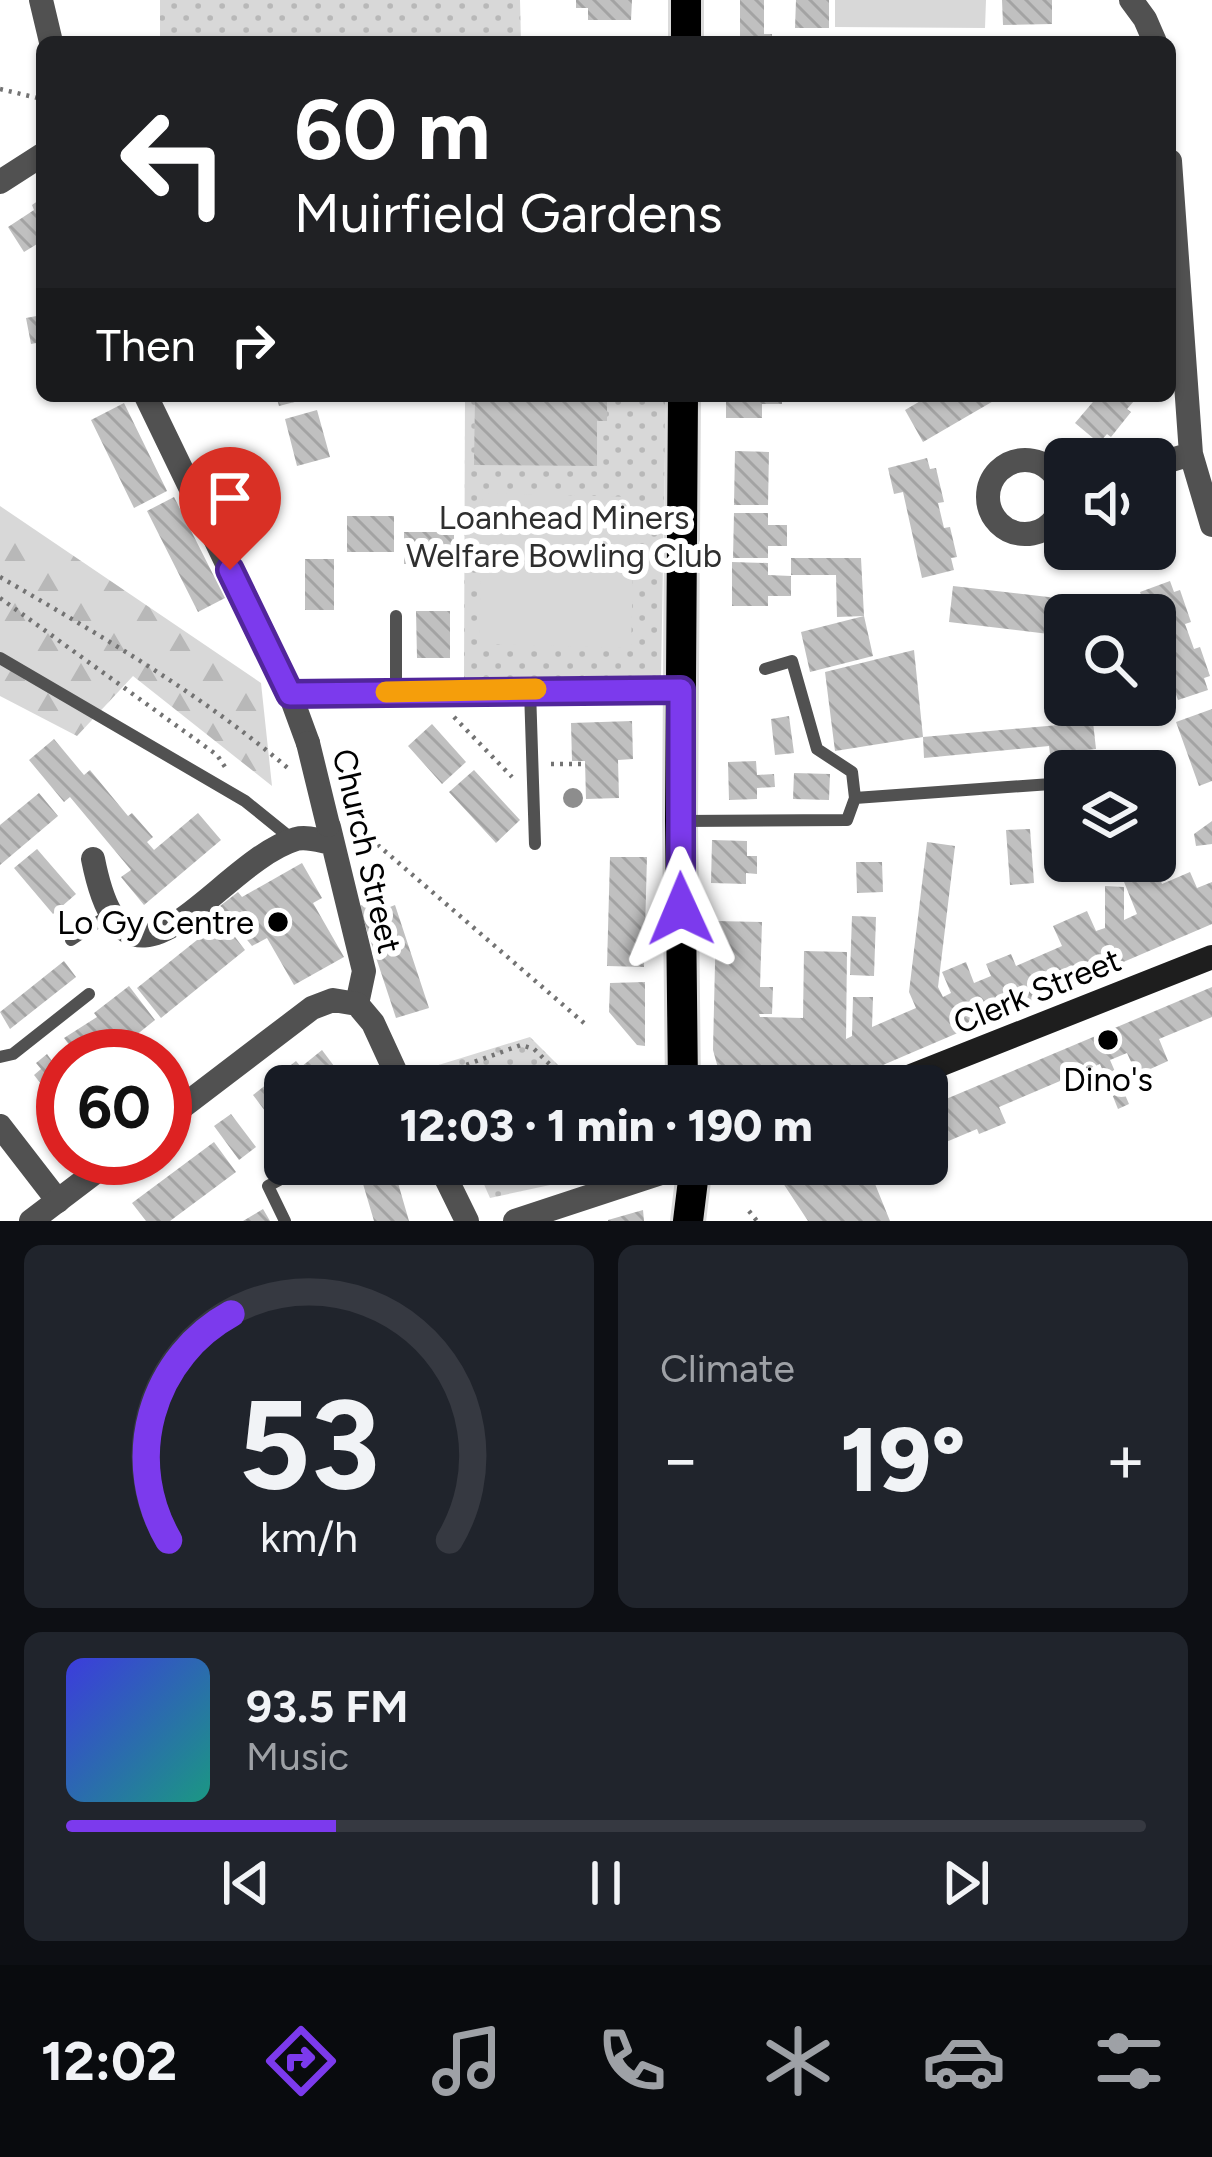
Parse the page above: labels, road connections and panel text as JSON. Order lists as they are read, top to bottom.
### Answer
{
  "streets": {
    "main road": ["Clerk Street"],
    "street": ["Church Street"]
  },
  "parks": ["Loanhead Miners Welfare Bowling Club"],
  "places": ["Lo Gy Centre", "Dino's"],
  "page": {
    "turn": ["60 m", "Muirfield Gardens"],
    "then": "Then",
    "limit": "60",
    "trip": "12:03 · 1 min · 190 m",
    "tile": "Climate",
    "heat": ["−", "19°", "+"],
    "song": ["93.5 FM", "Music"],
    "tabs": "12:02",
    "gauge": ["53", "km/h"]
  }
}
